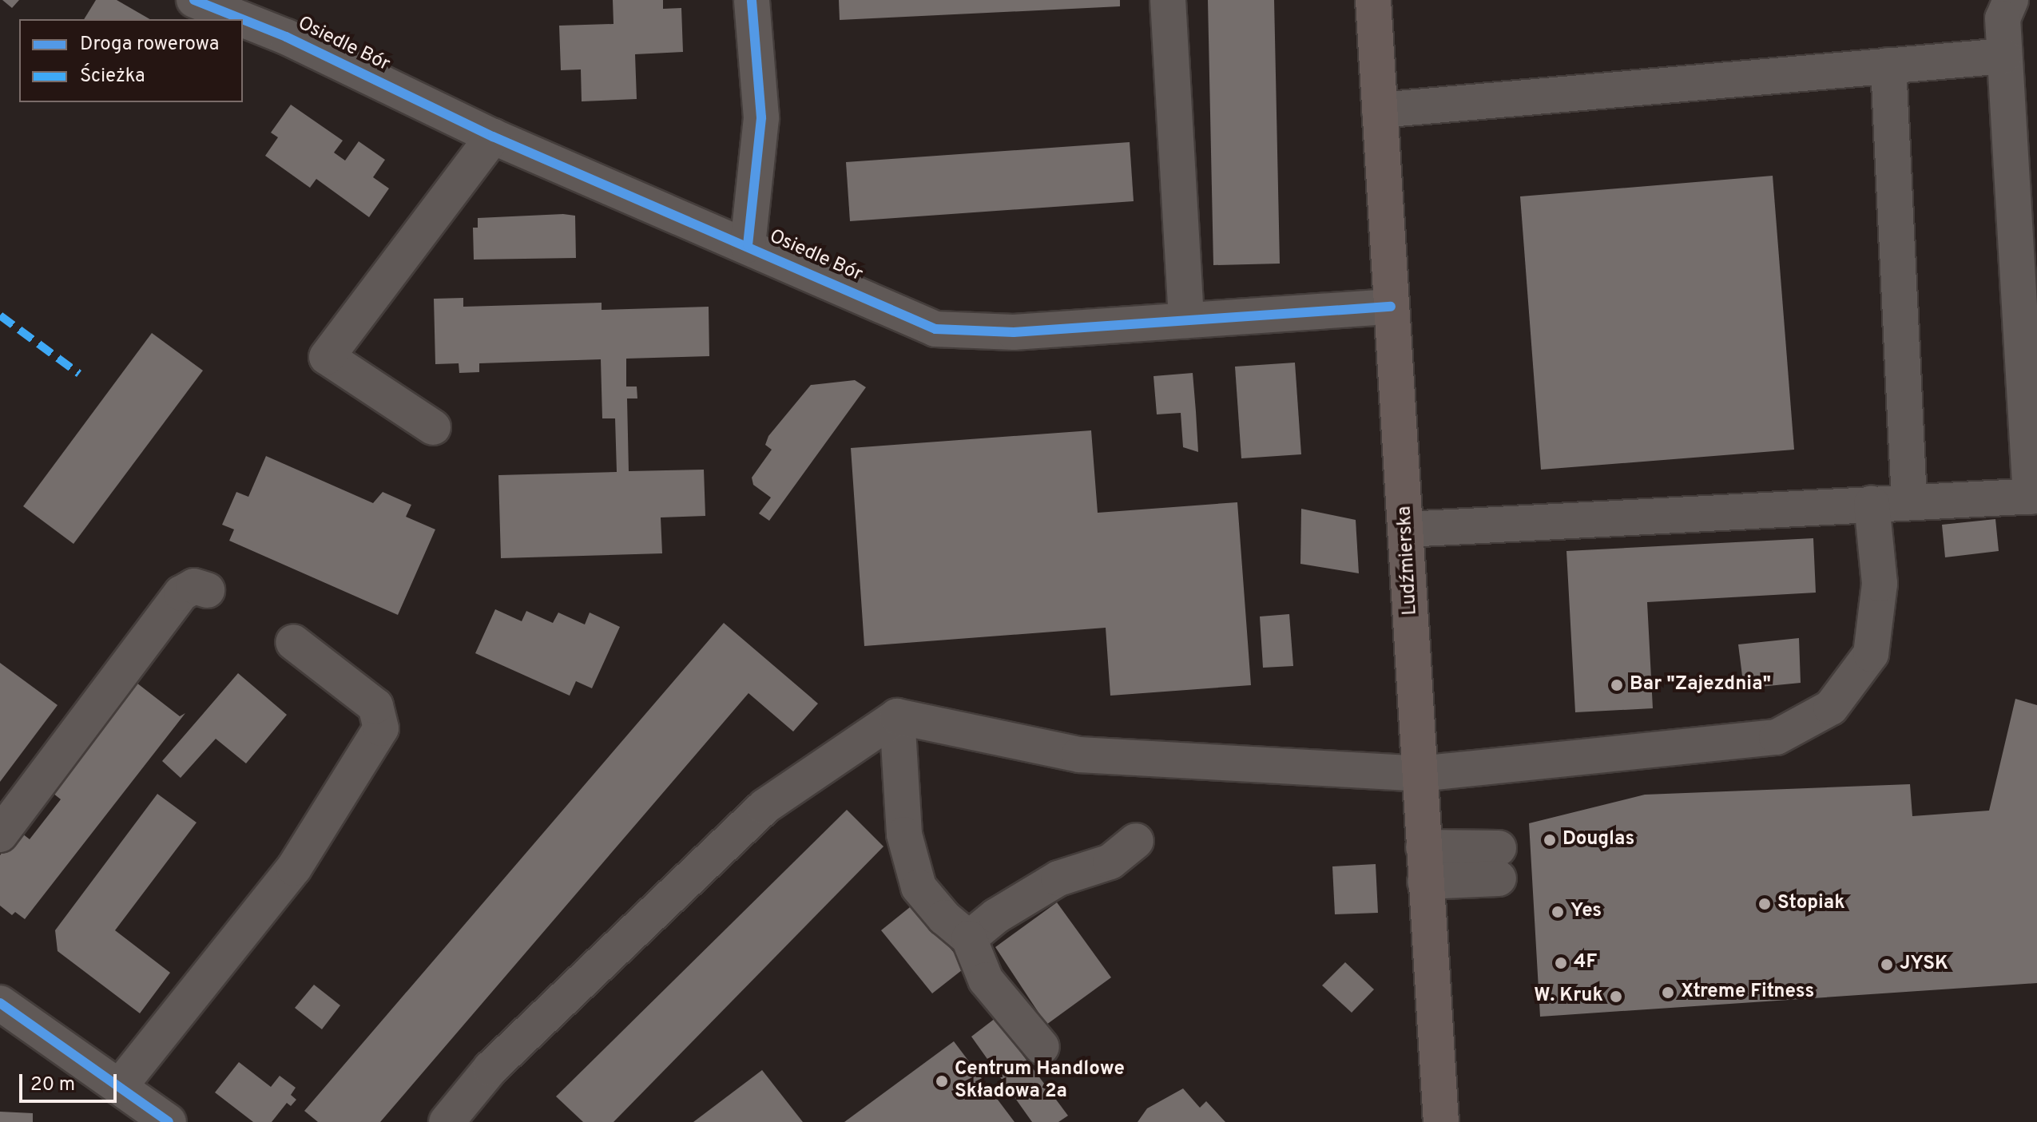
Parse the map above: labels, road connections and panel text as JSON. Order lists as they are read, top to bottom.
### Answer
{
  "streets": {
    "main road": ["Ludźmierska"],
    "street": ["Osiedle Bór"]
  },
  "crossings": [
    ["Osiedle Bór", "Ludźmierska"]
  ],
  "places": [
    "Bar \"Zajezdnia\"",
    "Douglas",
    "Stopiak",
    "Yes",
    "4F",
    "JYSK",
    "Xtreme Fitness",
    "W. Kruk",
    "Centrum Handlowe Składowa 2a"
  ],
  "legend": ["Droga rowerowa", "Ścieżka"],
  "scale_bar": "20 m"
}
